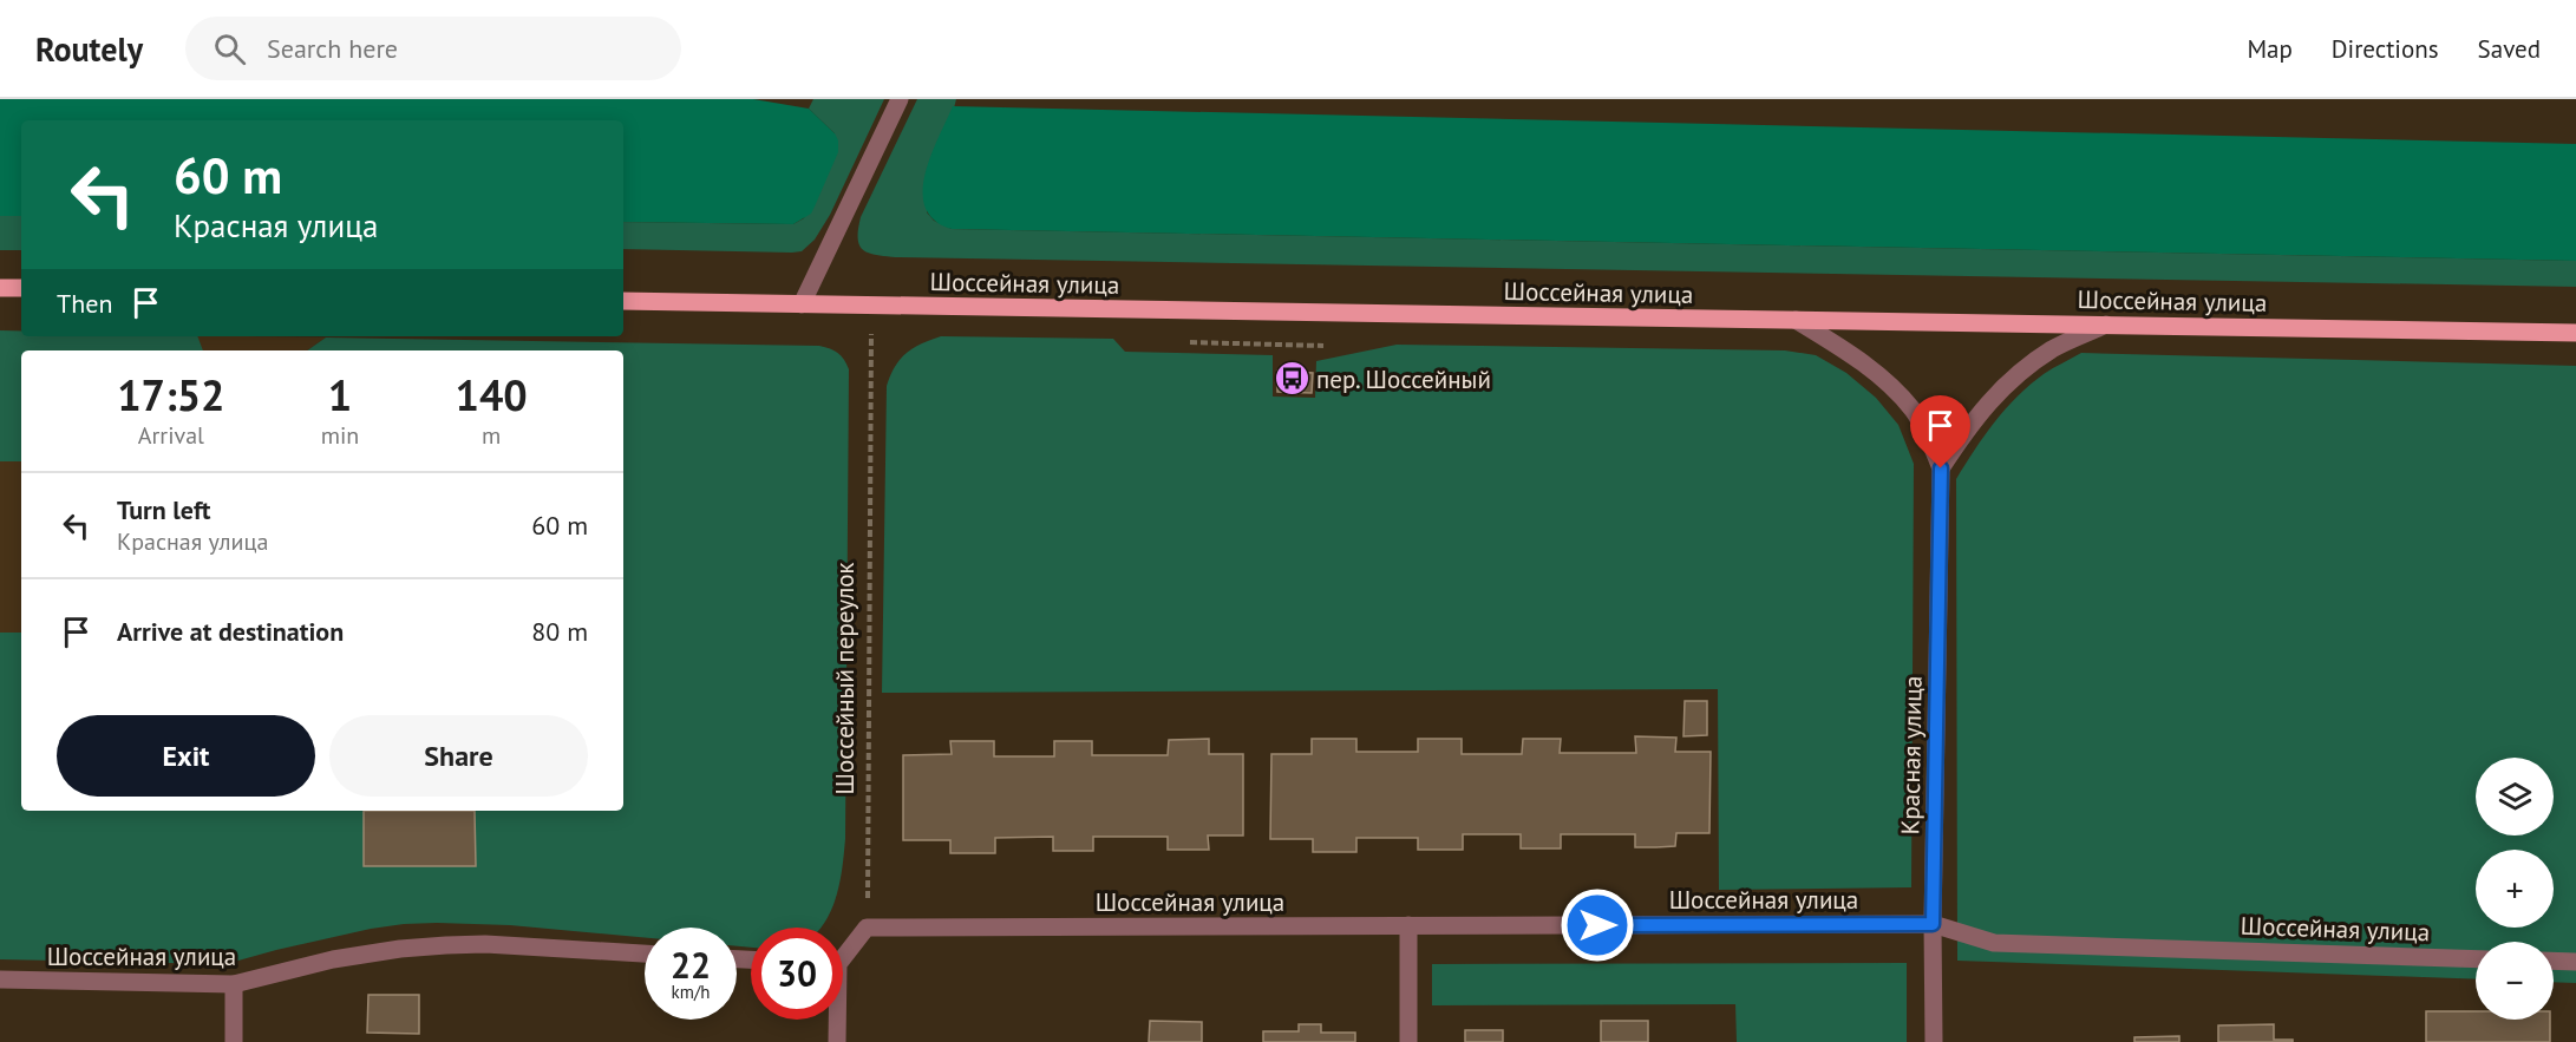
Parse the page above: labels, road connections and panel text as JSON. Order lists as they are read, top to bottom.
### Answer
{
  "streets": {
    "main road": ["Шоссейная улица"],
    "street": ["Красная улица"],
    "path": ["Шоссейный переулок"]
  },
  "crossings": [
    ["Шоссейная улица", "Шоссейный переулок"],
    ["Шоссейная улица", "Красная улица"]
  ],
  "places": {
    "bus stop": ["пер. Шоссейный"]
  },
  "page": {
    "header": "Routely",
    "search": "Search here",
    "nav": ["Map", "Directions", "Saved"],
    "turn": ["60 m", "Красная улица"],
    "then": "Then",
    "eta": [
      "17:52",
      "Arrival",
      "1",
      "min",
      "140",
      "m"
    ],
    "list": [
      {
        "name": "Turn left",
        "note": "Красная улица",
        "value": "60 m"
      },
      {
        "name": "Arrive at destination",
        "value": "80 m"
      }
    ],
    "buttons": ["Exit", "Share"],
    "map_buttons": ["+", "−"],
    "speed": "22 km/h",
    "limit": "30"
  }
}
